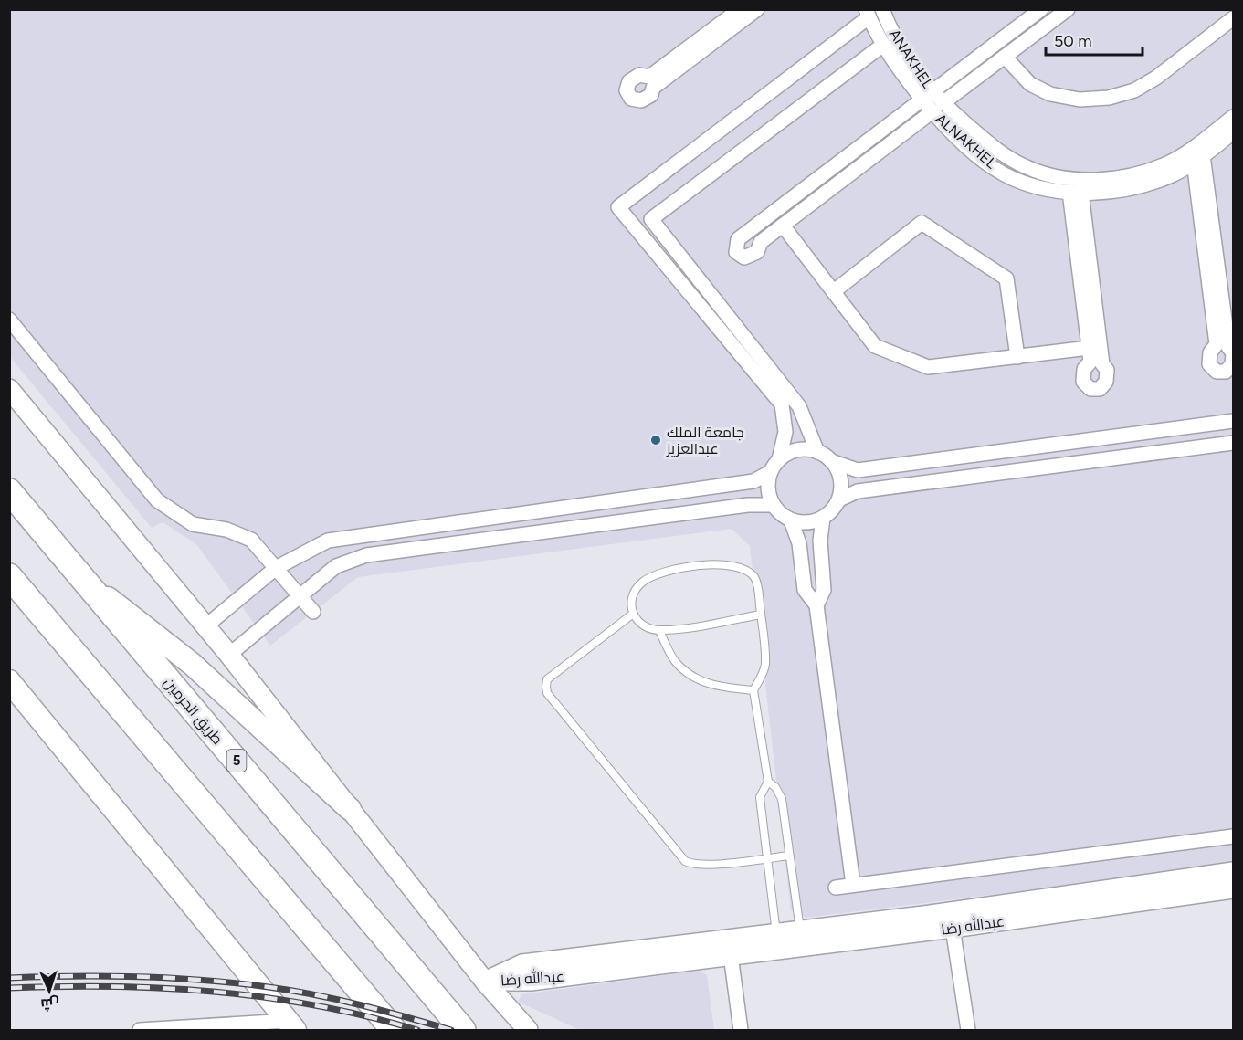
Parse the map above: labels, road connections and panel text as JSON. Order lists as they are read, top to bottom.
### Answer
{
  "streets": {
    "highway": ["طريق الحرمين", "5"],
    "street": ["ANAKHEL", "ALNAKHEL", "عبدالله رضا"]
  },
  "crossings": [
    ["ANAKHEL", "ALNAKHEL"]
  ],
  "places": ["جامعة الملك عبدالعزيز"],
  "scale_bar": "50 m",
  "north": "bottom"
}
